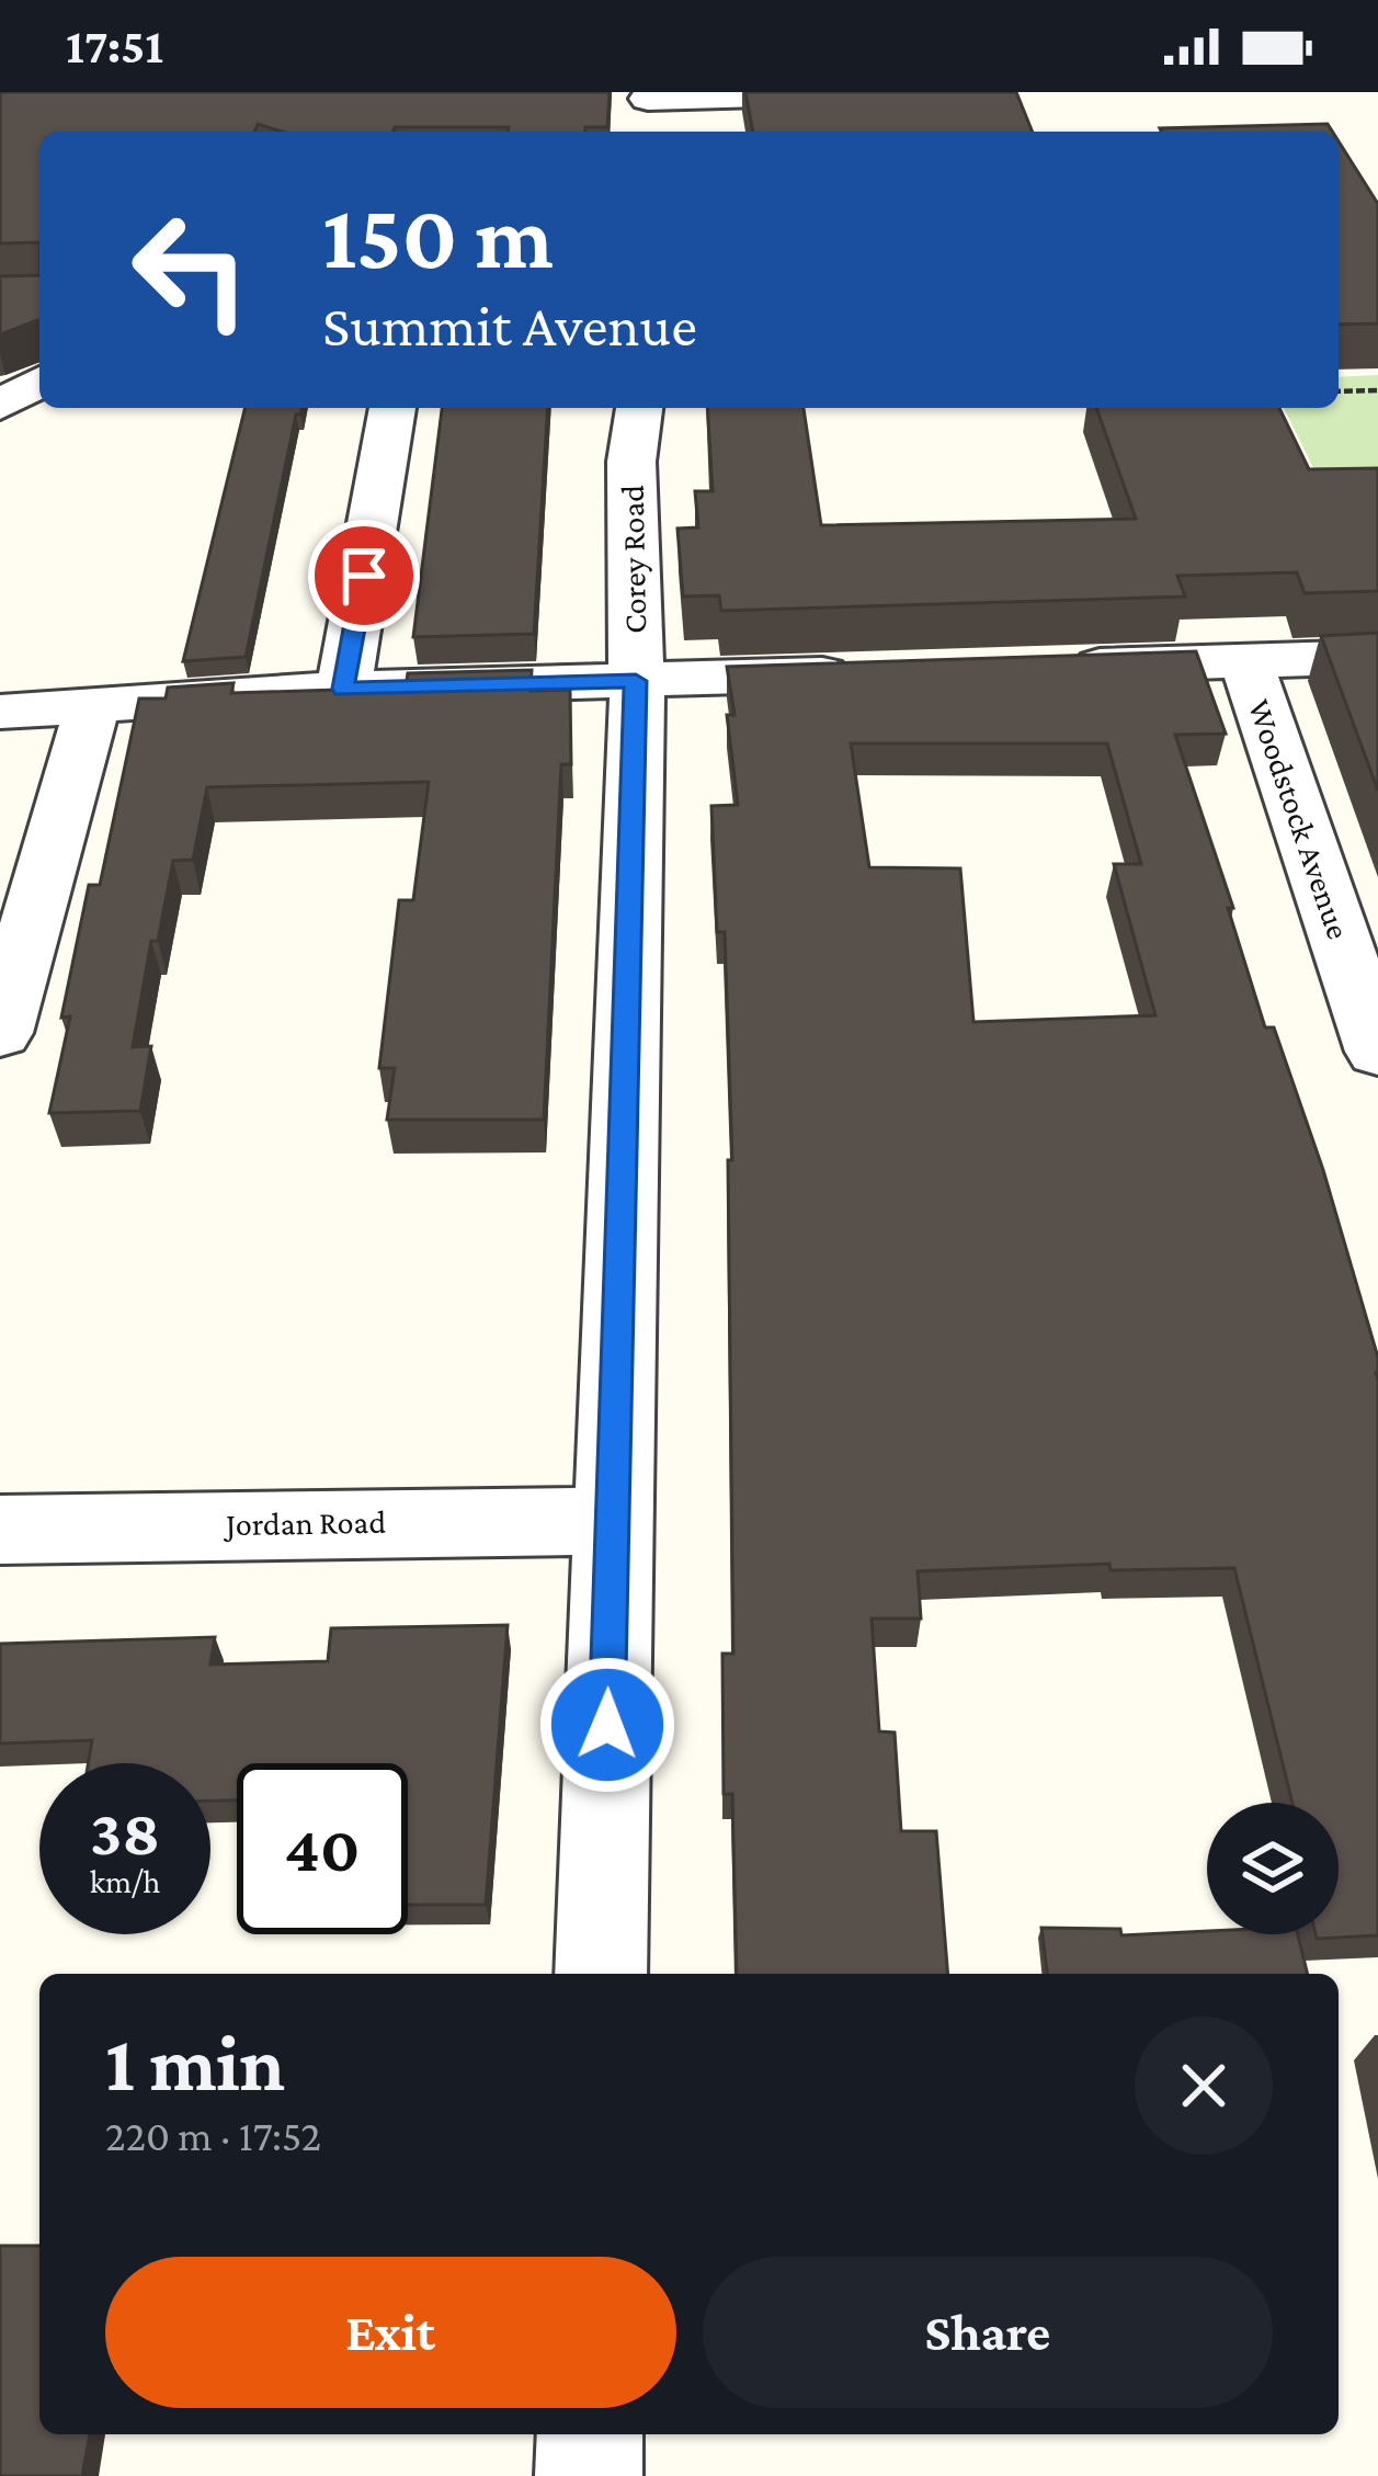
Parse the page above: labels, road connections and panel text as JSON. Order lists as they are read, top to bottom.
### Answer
{
  "streets": {
    "street": ["Corey Road", "Woodstock Avenue", "Jordan Road"]
  },
  "crossings": [
    ["Corey Road", "Jordan Road"]
  ],
  "page": {
    "status": "17:51",
    "turn": ["150 m", "Summit Avenue"],
    "speed": "38 km/h",
    "limit": "40",
    "heading": ["1 min", "220 m · 17:52"],
    "buttons": ["Exit", "Share"]
  }
}
